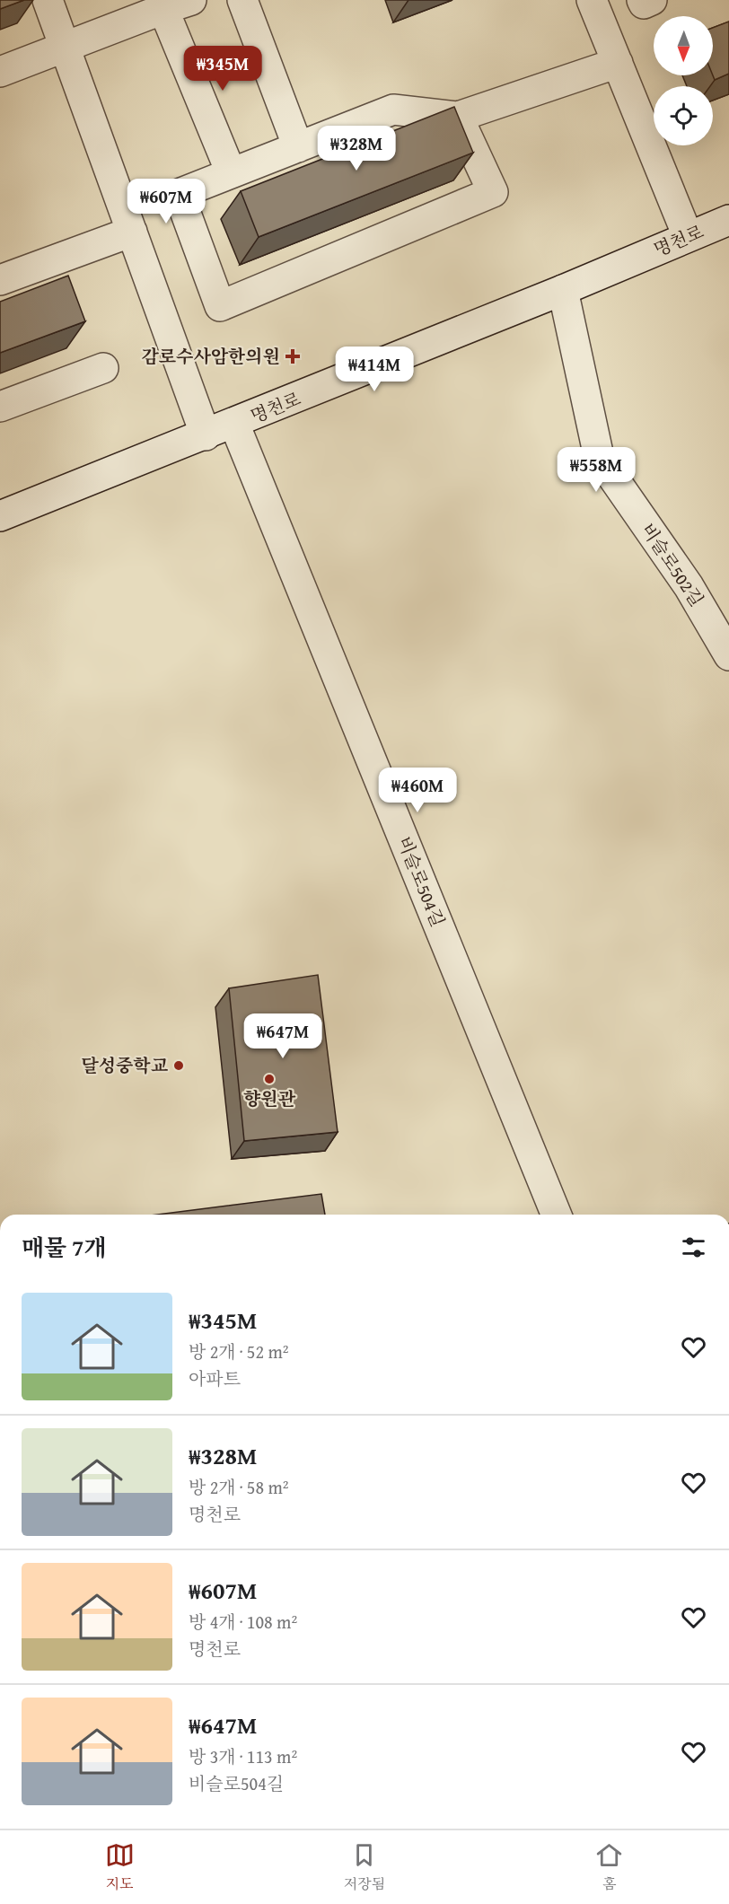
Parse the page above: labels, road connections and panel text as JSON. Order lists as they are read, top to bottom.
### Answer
{
  "streets": {
    "street": ["명천로", "비슬로502길", "비슬로504길"]
  },
  "crossings": [
    ["명천로", "비슬로502길"],
    ["명천로", "비슬로504길"]
  ],
  "places": {
    "health": ["감로수사암한의원"],
    "other": ["달성중학교", "향원관"]
  },
  "north": "bottom",
  "page": {
    "price": [
      "₩345M",
      "₩328M",
      "₩607M",
      "₩414M",
      "₩558M",
      "₩460M",
      "₩647M"
    ],
    "heading": "매물 7개",
    "list": [
      {
        "name": "₩345M",
        "note": "방 2개 · 52 m² · 아파트"
      },
      {
        "name": "₩328M",
        "note": "방 2개 · 58 m² · 명천로"
      },
      {
        "name": "₩607M",
        "note": "방 4개 · 108 m² · 명천로"
      },
      {
        "name": "₩647M",
        "note": "방 3개 · 113 m² · 비슬로504길"
      }
    ],
    "tabs": ["지도", "저장됨", "홈"]
  }
}
